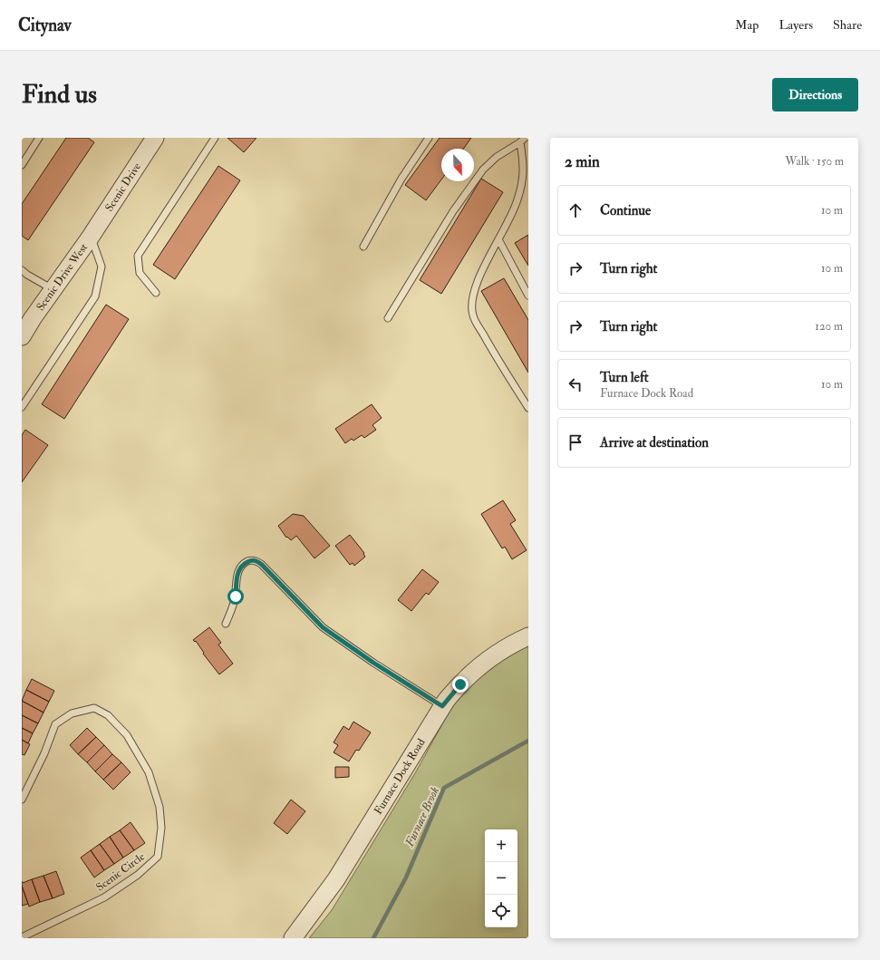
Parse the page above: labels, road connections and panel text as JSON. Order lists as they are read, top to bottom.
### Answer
{
  "streets": {
    "street": ["Scenic Drive", "Scenic Drive West", "Furnace Dock Road"],
    "lane": ["Scenic Circle"]
  },
  "crossings": [
    ["Scenic Drive", "Scenic Drive West"]
  ],
  "water": ["Furnace Brook"],
  "north": "bottom",
  "page": {
    "header": "Citynav",
    "nav": ["Map", "Layers", "Share"],
    "buttons": "Directions",
    "title": "Find us",
    "heading": ["2 min", "Walk · 150 m"],
    "list": [
      ["Continue", "10 m"],
      ["Turn right", "10 m"],
      ["Turn right", "120 m"],
      ["Turn left", "Furnace Dock Road", "10 m"],
      "Arrive at destination"
    ],
    "map_buttons": ["+", "−"]
  }
}
